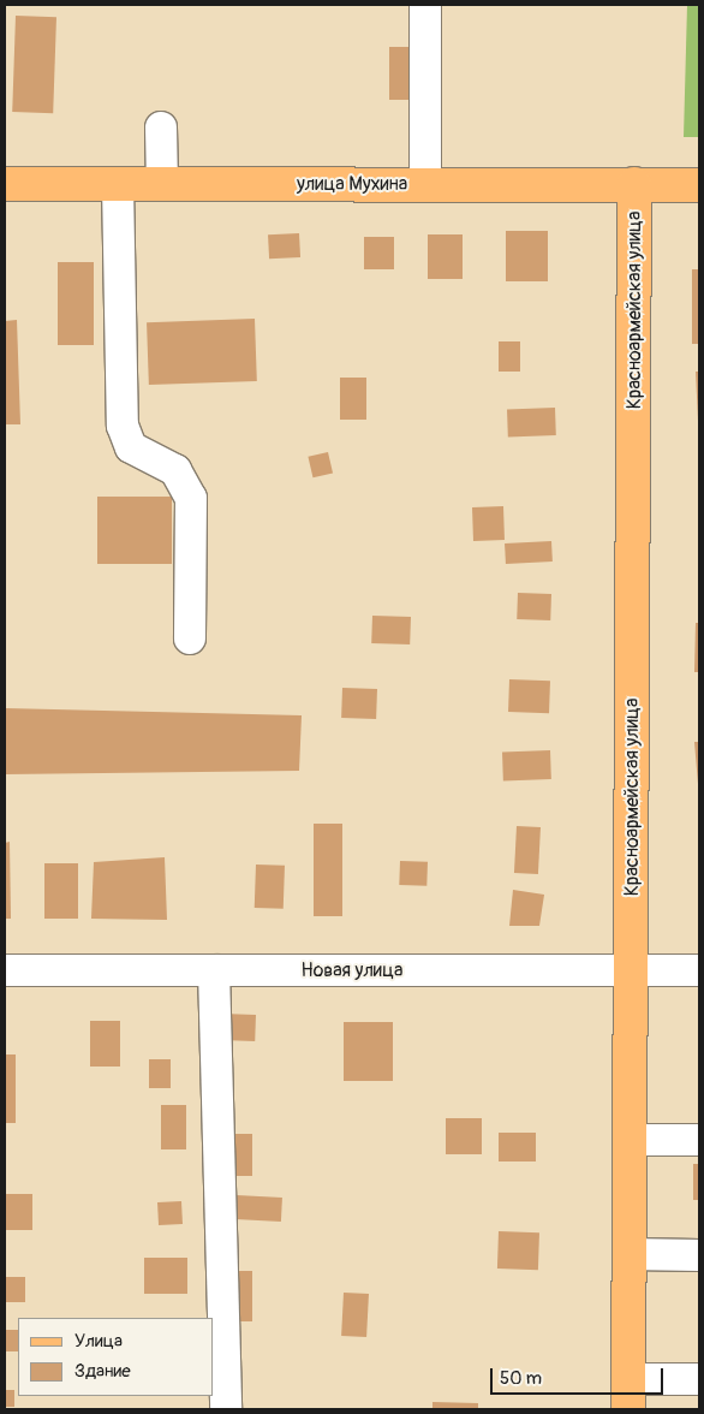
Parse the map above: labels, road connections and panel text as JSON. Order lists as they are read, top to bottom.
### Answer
{
  "streets": {
    "main road": ["улица Мухина", "Красноармейская улица"],
    "street": ["Новая улица"]
  },
  "crossings": [
    ["улица Мухина", "Красноармейская улица"],
    ["Красноармейская улица", "Новая улица"]
  ],
  "legend": ["Улица", "Здание"],
  "scale_bar": "50 m"
}
